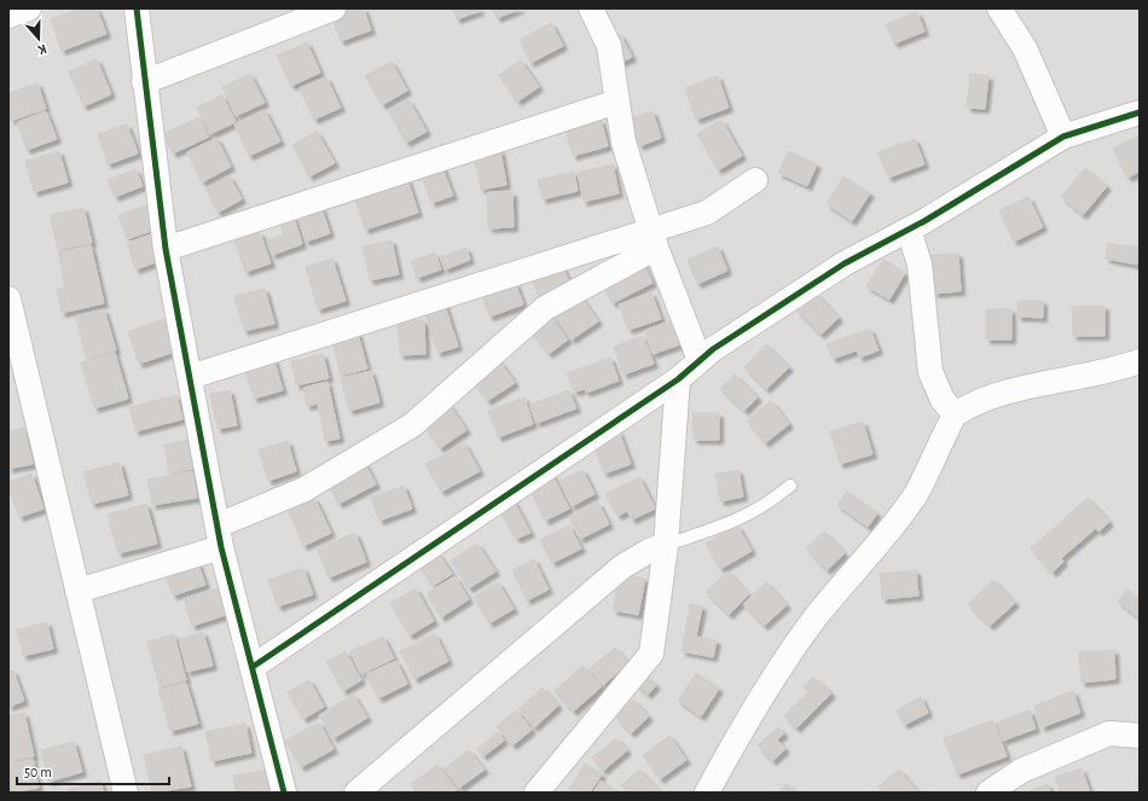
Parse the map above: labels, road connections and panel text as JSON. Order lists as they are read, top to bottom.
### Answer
{
  "scale_bar": "50 m",
  "north": "bottom"
}
